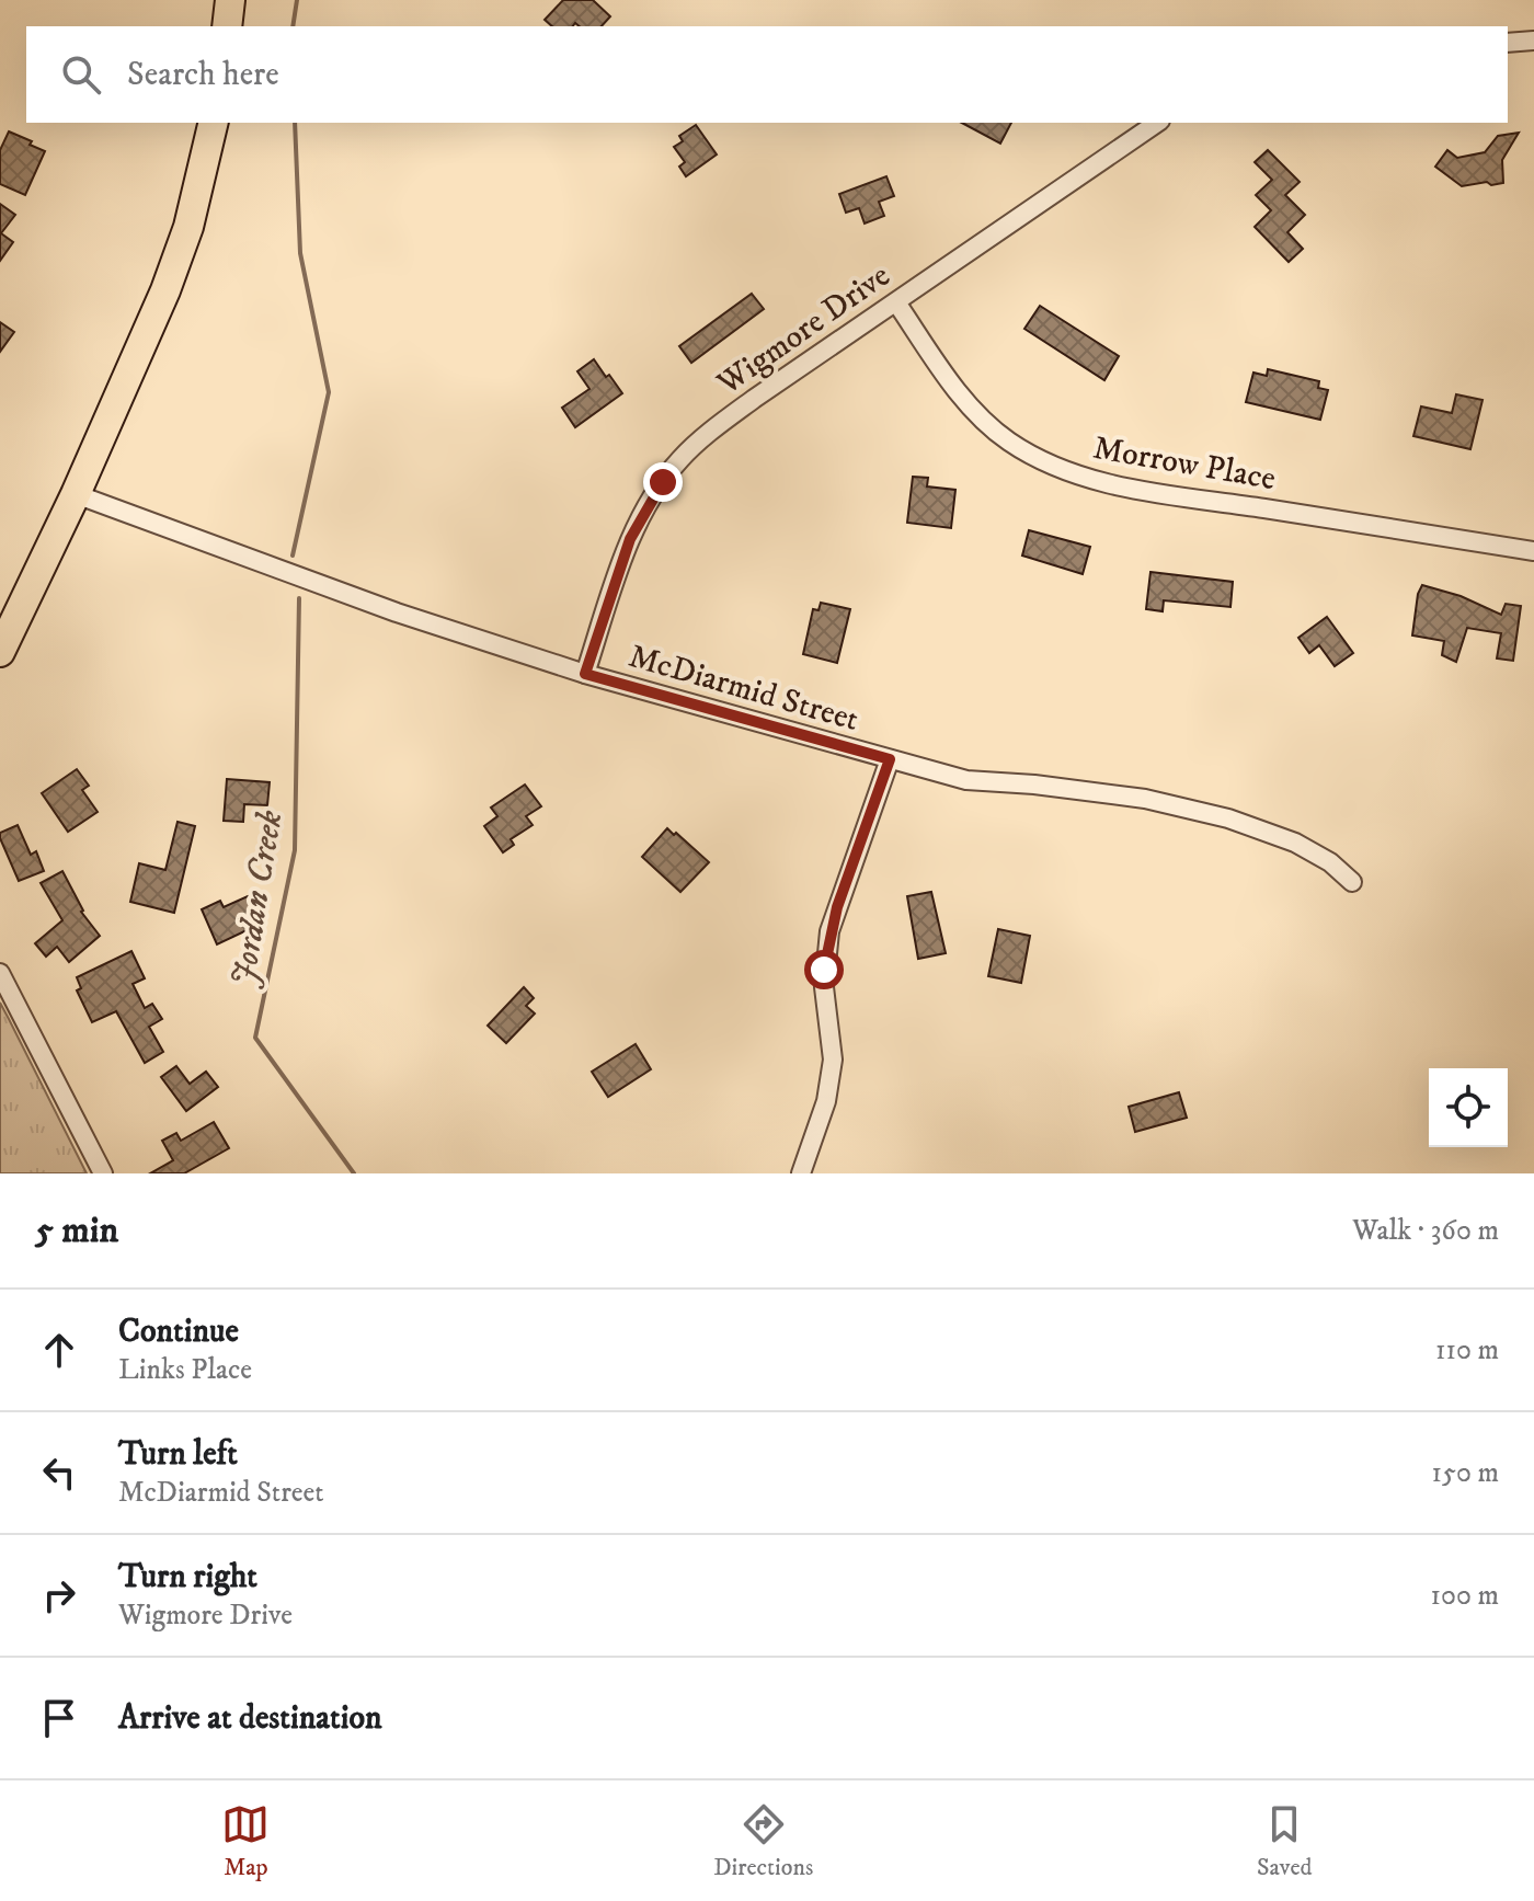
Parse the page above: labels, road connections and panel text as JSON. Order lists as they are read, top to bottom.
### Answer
{
  "streets": {
    "street": ["Wigmore Drive", "Morrow Place", "McDiarmid Street"]
  },
  "crossings": [
    ["Wigmore Drive", "Morrow Place"],
    ["Wigmore Drive", "McDiarmid Street"]
  ],
  "water": ["Jordan Creek"],
  "page": {
    "search": "Search here",
    "heading": ["5 min", "Walk · 360 m"],
    "list": [
      ["Continue", "Links Place", "110 m"],
      ["Turn left", "McDiarmid Street", "150 m"],
      ["Turn right", "Wigmore Drive", "100 m"],
      "Arrive at destination"
    ],
    "nav": ["Map", "Directions", "Saved"]
  }
}
